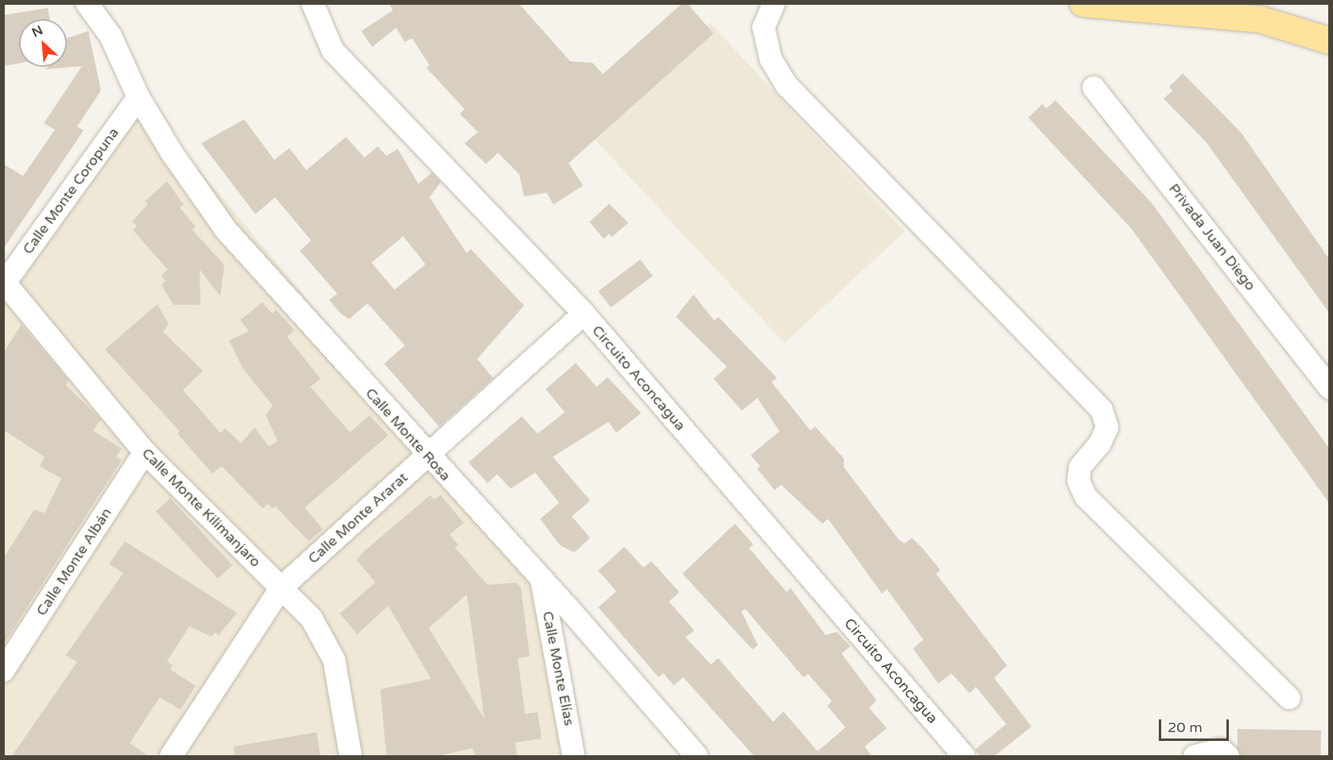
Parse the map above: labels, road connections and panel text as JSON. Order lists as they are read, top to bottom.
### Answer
{
  "streets": {
    "street": [
      "Calle Monte Coropuna",
      "Privada Juan Diego",
      "Circuito Aconcagua",
      "Calle Monte Rosa",
      "Calle Monte Kilimanjaro",
      "Calle Monte Ararat",
      "Calle Monte Albán",
      "Calle Monte Elías"
    ]
  },
  "crossings": [
    ["Calle Monte Coropuna", "Calle Monte Rosa"],
    ["Calle Monte Coropuna", "Calle Monte Kilimanjaro"],
    ["Circuito Aconcagua", "Calle Monte Ararat"],
    ["Calle Monte Rosa", "Calle Monte Ararat"],
    ["Calle Monte Rosa", "Calle Monte Elías"],
    ["Calle Monte Kilimanjaro", "Calle Monte Ararat"],
    ["Calle Monte Kilimanjaro", "Calle Monte Albán"]
  ],
  "scale_bar": "20 m",
  "north": "top left"
}
